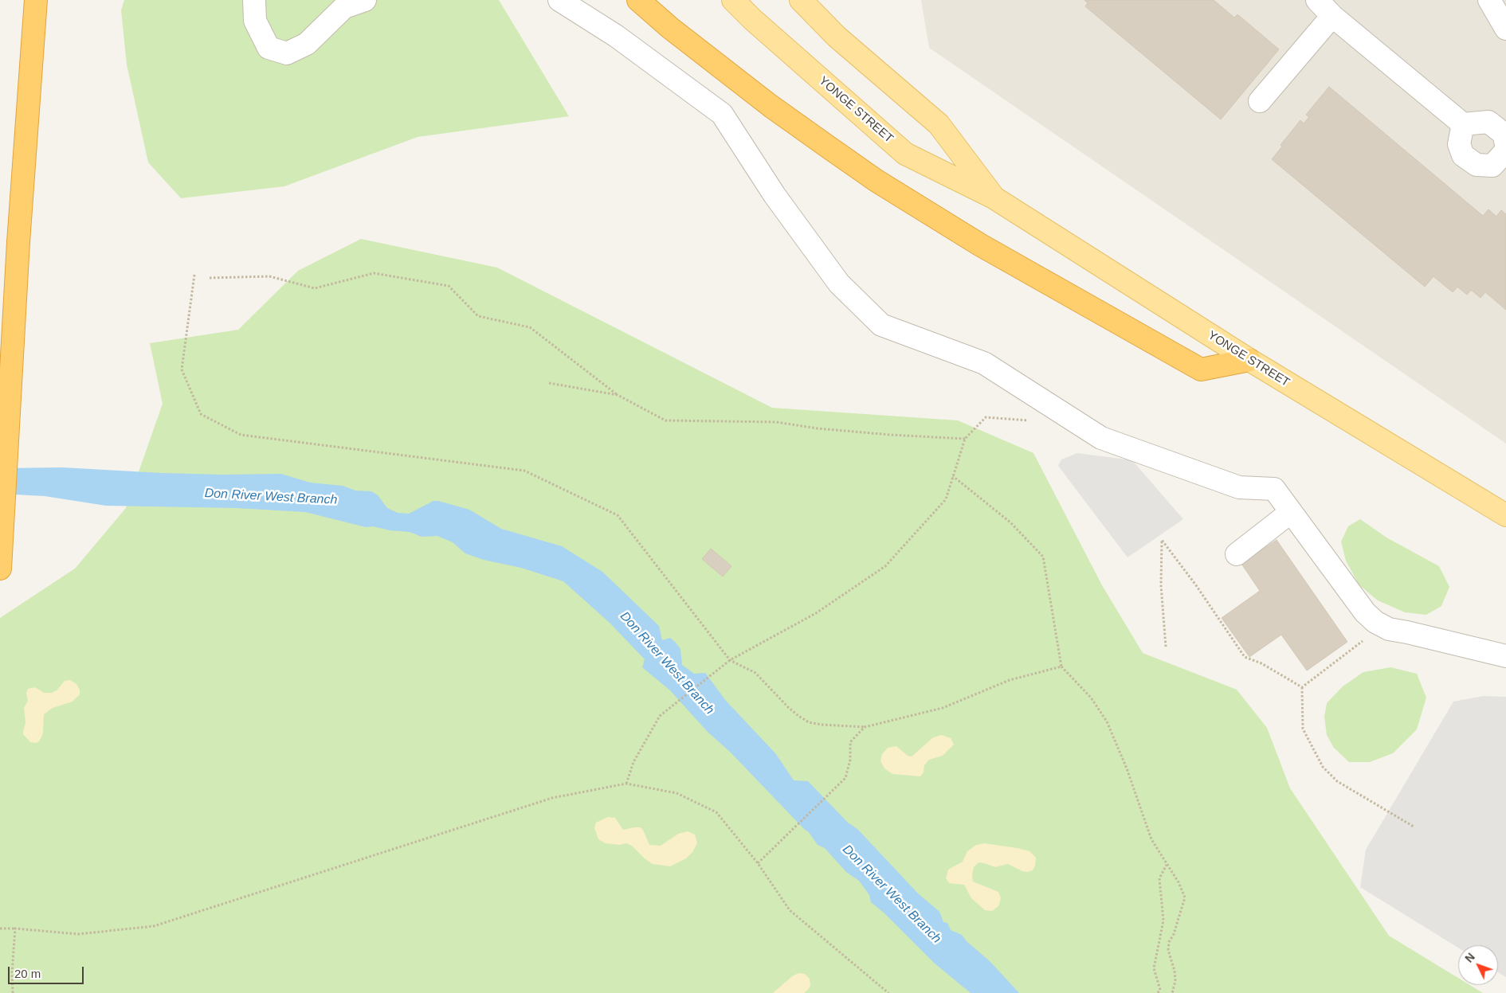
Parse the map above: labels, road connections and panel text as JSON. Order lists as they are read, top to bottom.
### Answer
{
  "streets": {
    "main road": ["YONGE STREET"]
  },
  "water": ["Don River West Branch"],
  "scale_bar": "20 m",
  "north": "top left"
}
